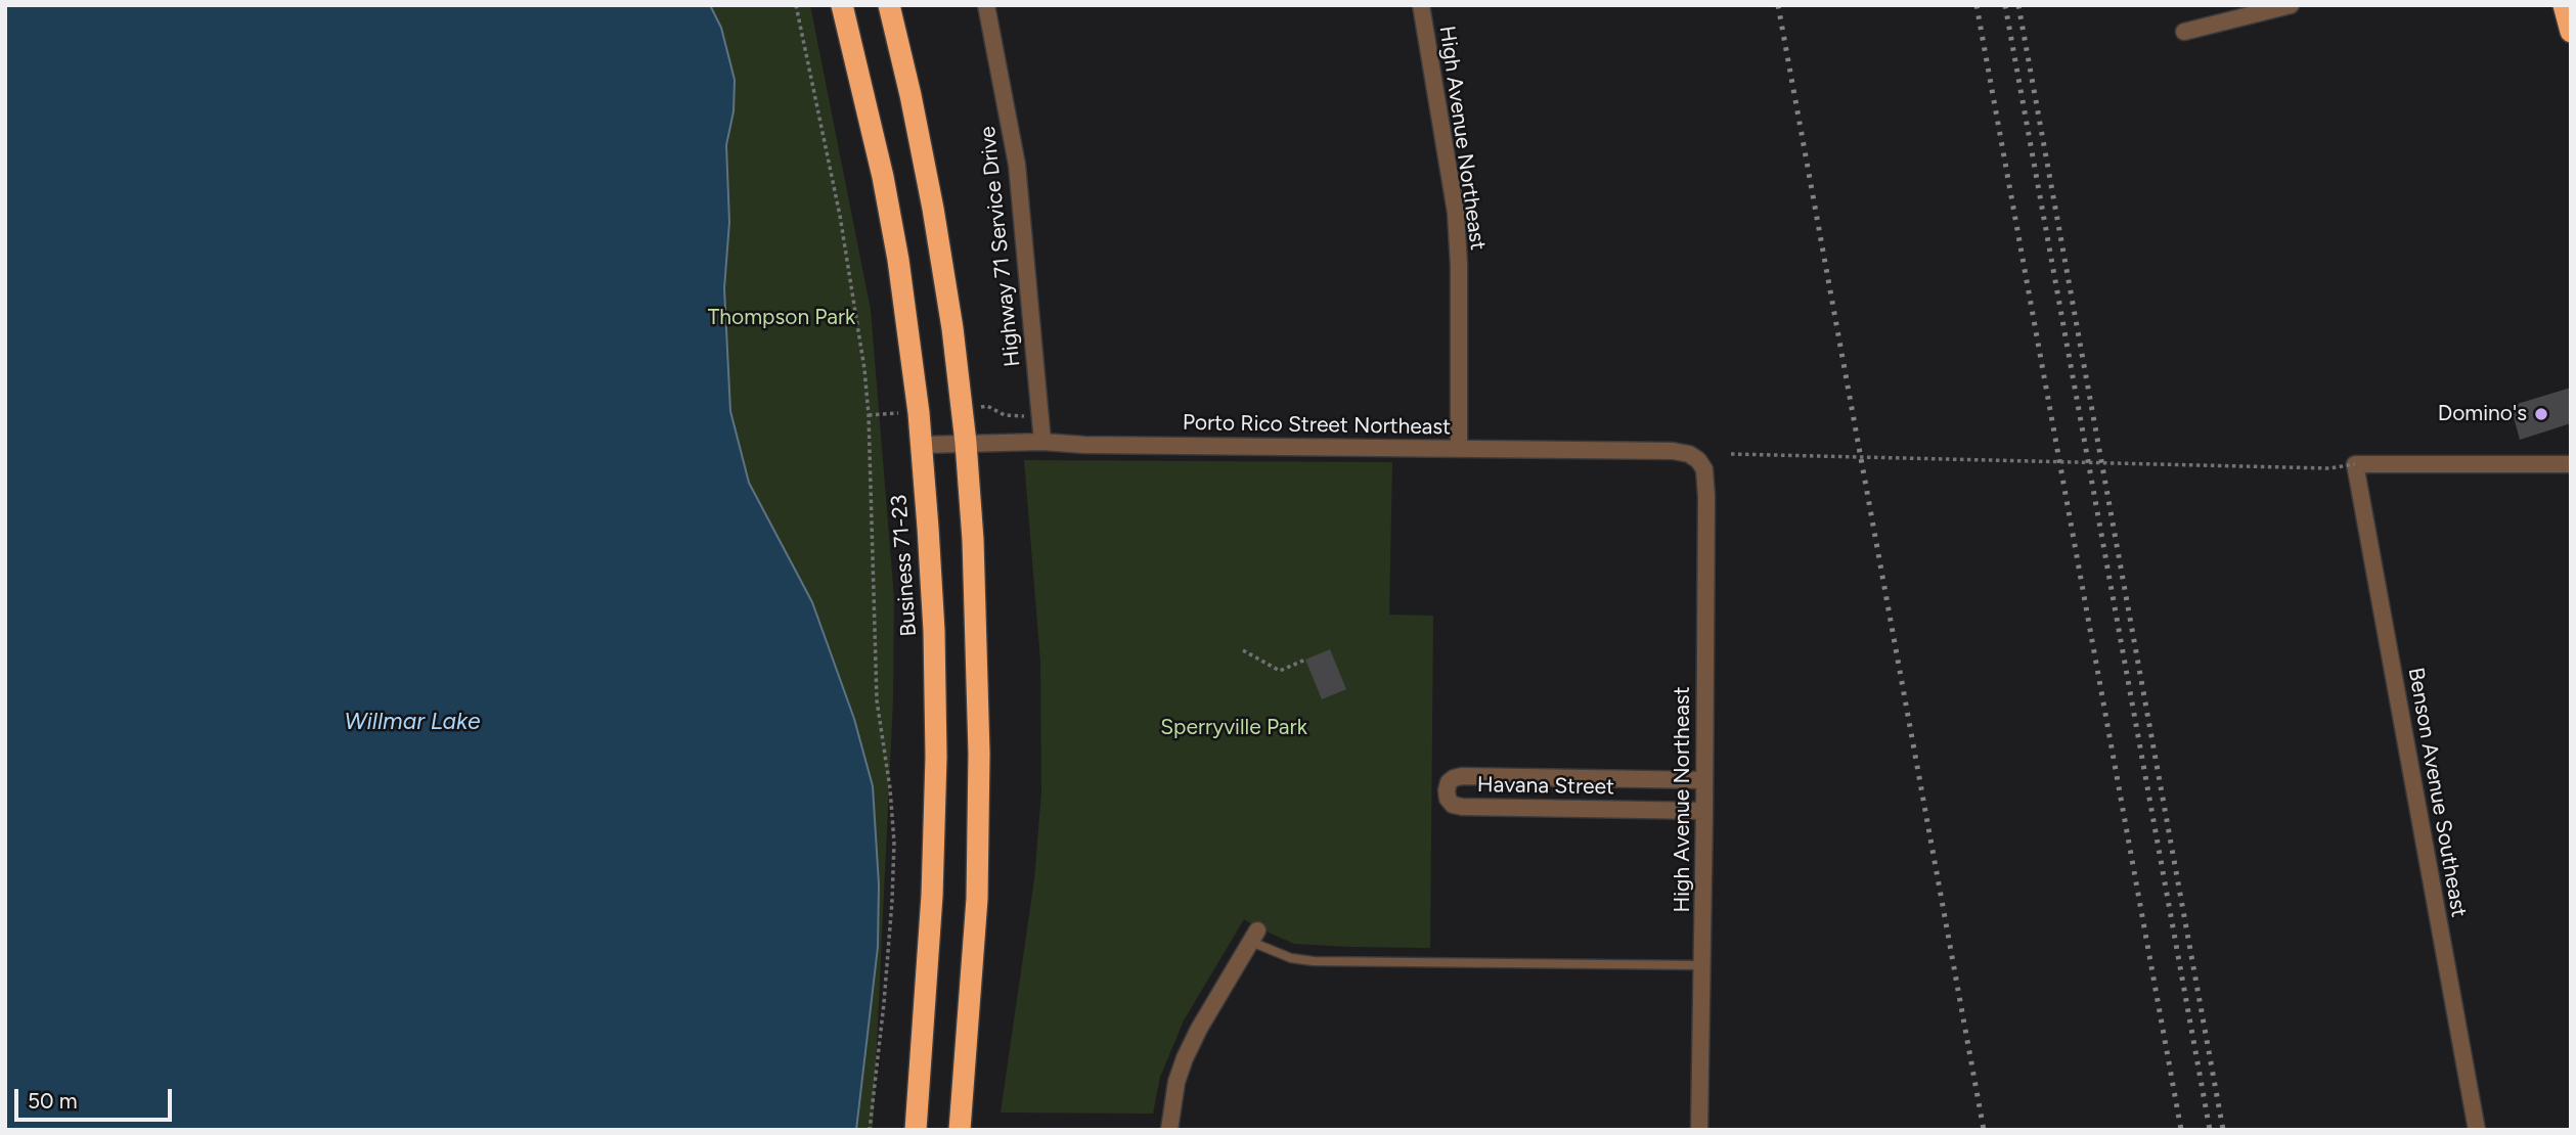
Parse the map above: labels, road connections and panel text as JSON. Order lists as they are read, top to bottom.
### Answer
{
  "streets": {
    "highway": ["Business 71-23"],
    "street": [
      "High Avenue Northeast",
      "Highway 71 Service Drive",
      "Porto Rico Street Northeast",
      "Havana Street",
      "Benson Avenue Southeast"
    ]
  },
  "crossings": [
    ["High Avenue Northeast", "Porto Rico Street Northeast"],
    ["High Avenue Northeast", "Havana Street"],
    ["Highway 71 Service Drive", "Porto Rico Street Northeast"],
    ["Porto Rico Street Northeast", "Business 71-23"]
  ],
  "water": ["Willmar Lake"],
  "parks": ["Thompson Park", "Sperryville Park"],
  "places": ["Domino's"],
  "scale_bar": "50 m"
}
